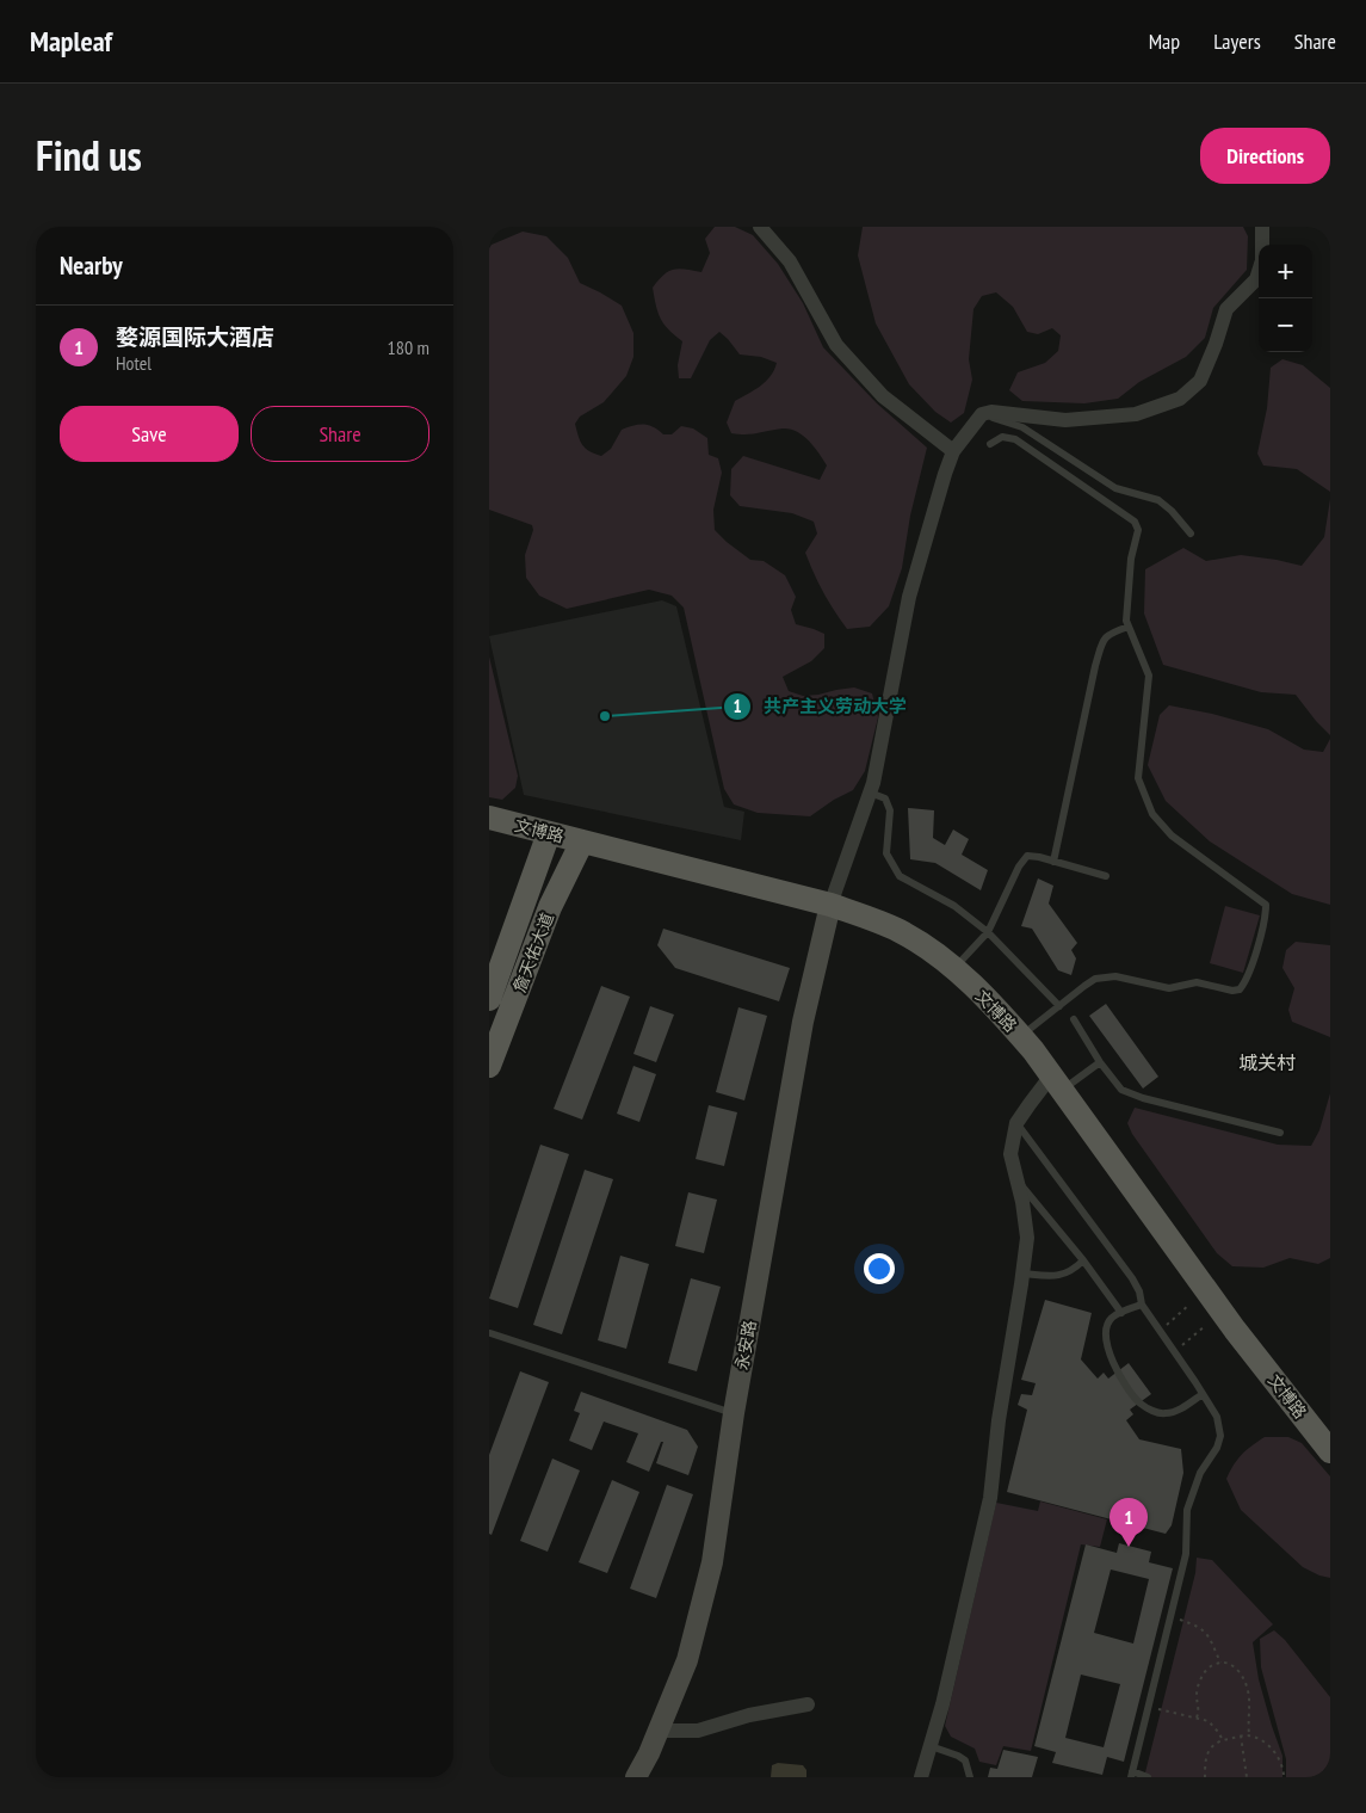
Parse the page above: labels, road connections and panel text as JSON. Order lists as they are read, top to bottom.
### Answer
{
  "streets": {
    "main road": ["文博路", "詹天佑大道"],
    "street": ["永安路"]
  },
  "crossings": [
    ["文博路", "詹天佑大道"],
    ["文博路", "永安路"]
  ],
  "districts": ["城关村"],
  "places": ["共产主义劳动大学"],
  "page": {
    "header": "Mapleaf",
    "nav": ["Map", "Layers", "Share"],
    "title": "Find us",
    "buttons": [
      "Directions",
      ["Save", "Share"]
    ],
    "heading": "Nearby",
    "map_buttons": ["+", "−"],
    "list": [
      {
        "mark": "1",
        "name": "婺源国际大酒店",
        "note": "Hotel",
        "value": "180 m"
      }
    ],
    "pins": "1"
  }
}
